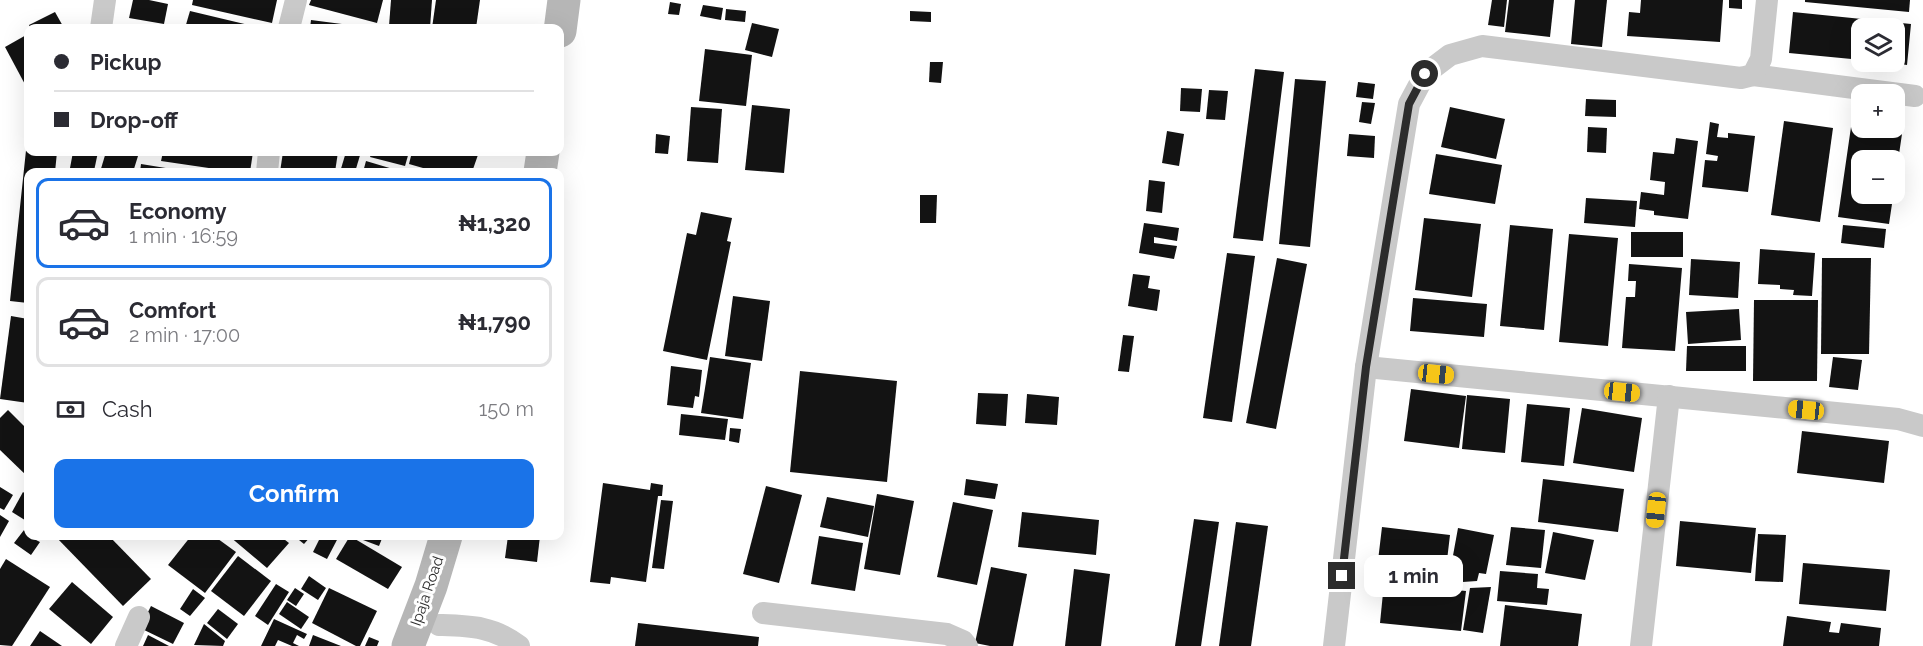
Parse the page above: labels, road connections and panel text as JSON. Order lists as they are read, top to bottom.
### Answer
{
  "streets": {
    "main road": ["Ipaja Road"]
  },
  "page": {
    "map_buttons": ["+", "−"],
    "banner": ["Pickup", "Drop-off"],
    "list": [
      {
        "name": "Economy",
        "note": "1 min · 16:59",
        "value": "₦1,320"
      },
      {
        "name": "Comfort",
        "note": "2 min · 17:00",
        "value": "₦1,790"
      }
    ],
    "pay": ["Cash", "150 m"],
    "buttons": "Confirm",
    "bubble": "1 min"
  }
}
